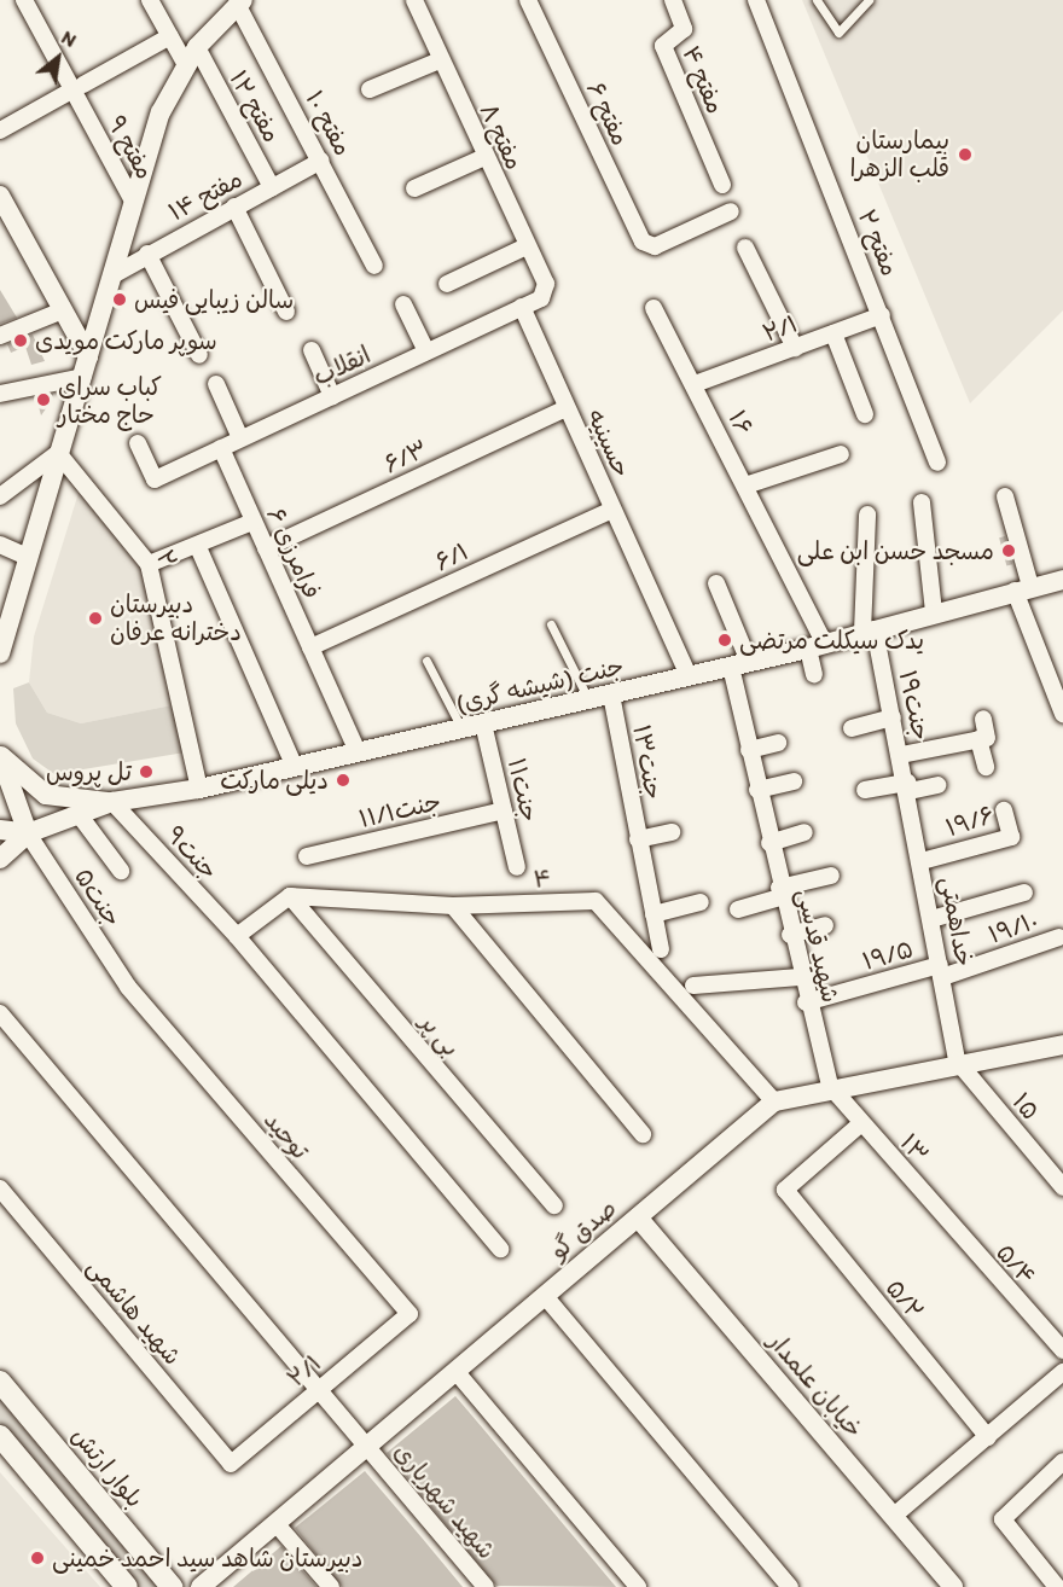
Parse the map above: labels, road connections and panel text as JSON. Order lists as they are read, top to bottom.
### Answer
{
  "streets": {
    "main road": ["بلوار ارتش"],
    "street": [
      "مفتح ۴",
      "مفتح ۱۲",
      "مفتح ۶",
      "مفتح ۱۰",
      "مفتح ۸",
      "مفتح ۹",
      "مفتح ۱۴",
      "مفتح ۲",
      "۲/۱",
      "انقلاب",
      "۱۶",
      "حسینیه",
      "۶/۳",
      "فرامرزی ۶",
      "۶/۱",
      "۲",
      "جنت (شیشه گری)",
      "جنت۱۹",
      "جنت۱۳",
      "جنت۱۱",
      "جنت۱۱/۱",
      "۱۹/۶",
      "جنت۹",
      "۴",
      "جنت۵",
      "خداهمتی",
      "۱۹/۱۰",
      "شهید قدسی",
      "۱۹/۵",
      "بی پر",
      "۱۵",
      "توحید",
      "۱۳",
      "صدق گو",
      "۵/۴",
      "۵/۲",
      "شهید هاشمی",
      "خیابان علمدار",
      "شهید شهریاری"
    ]
  },
  "crossings": [
    ["مفتح ۱۲", "مفتح ۱۴"],
    ["مفتح ۱۰", "مفتح ۱۴"],
    ["مفتح ۸", "انقلاب"],
    ["مفتح ۲", "۲/۱"],
    ["۲/۱", "۱۶"],
    ["۲/۱", "توحید"],
    ["۲/۱", "شهید هاشمی"],
    ["۲/۱", "شهید شهریاری"],
    ["انقلاب", "حسینیه"],
    ["انقلاب", "فرامرزی ۶"],
    ["۱۶", "جنت (شیشه گری)"],
    ["حسینیه", "۶/۳"],
    ["حسینیه", "۶/۱"],
    ["حسینیه", "جنت (شیشه گری)"],
    ["۶/۳", "فرامرزی ۶"],
    ["فرامرزی ۶", "۶/۱"],
    ["فرامرزی ۶", "جنت (شیشه گری)"],
    ["۲", "جنت (شیشه گری)"],
    ["جنت (شیشه گری)", "جنت۱۹"],
    ["جنت (شیشه گری)", "جنت۱۳"],
    ["جنت (شیشه گری)", "جنت۱۱"],
    ["جنت (شیشه گری)", "جنت۹"],
    ["جنت (شیشه گری)", "جنت۵"],
    ["جنت۱۹", "خداهمتی"],
    ["جنت۱۱", "جنت۱۱/۱"],
    ["۱۹/۶", "خداهمتی"],
    ["۴", "بی پر"],
    ["۴", "صدق گو"],
    ["جنت۵", "توحید"],
    ["خداهمتی", "۱۹/۱۰"],
    ["خداهمتی", "۱۹/۵"],
    ["خداهمتی", "۱۵"],
    ["خداهمتی", "صدق گو"],
    ["۱۹/۱۰", "۱۹/۵"],
    ["شهید قدسی", "۱۹/۵"],
    ["شهید قدسی", "۱۳"],
    ["شهید قدسی", "صدق گو"],
    ["۱۵", "صدق گو"],
    ["۱۳", "صدق گو"],
    ["۱۳", "۵/۴"],
    ["۱۳", "۵/۲"],
    ["صدق گو", "خیابان علمدار"],
    ["صدق گو", "شهید شهریاری"]
  ],
  "places": [
    "بیمارستان قلب الزهرا",
    "سالن زیبایی فیس",
    "سوپر مارکت مویدی",
    "کباب سرای حاج مختار",
    "مسجد حسن ابن علی",
    "دبیرستان دخترانه عرفان",
    "یدک سیکلت مرتضی",
    "تل پروس",
    "دیلی مارکت",
    "دبیرستان شاهد سید احمد خمینی"
  ],
  "north": "top right"
}
